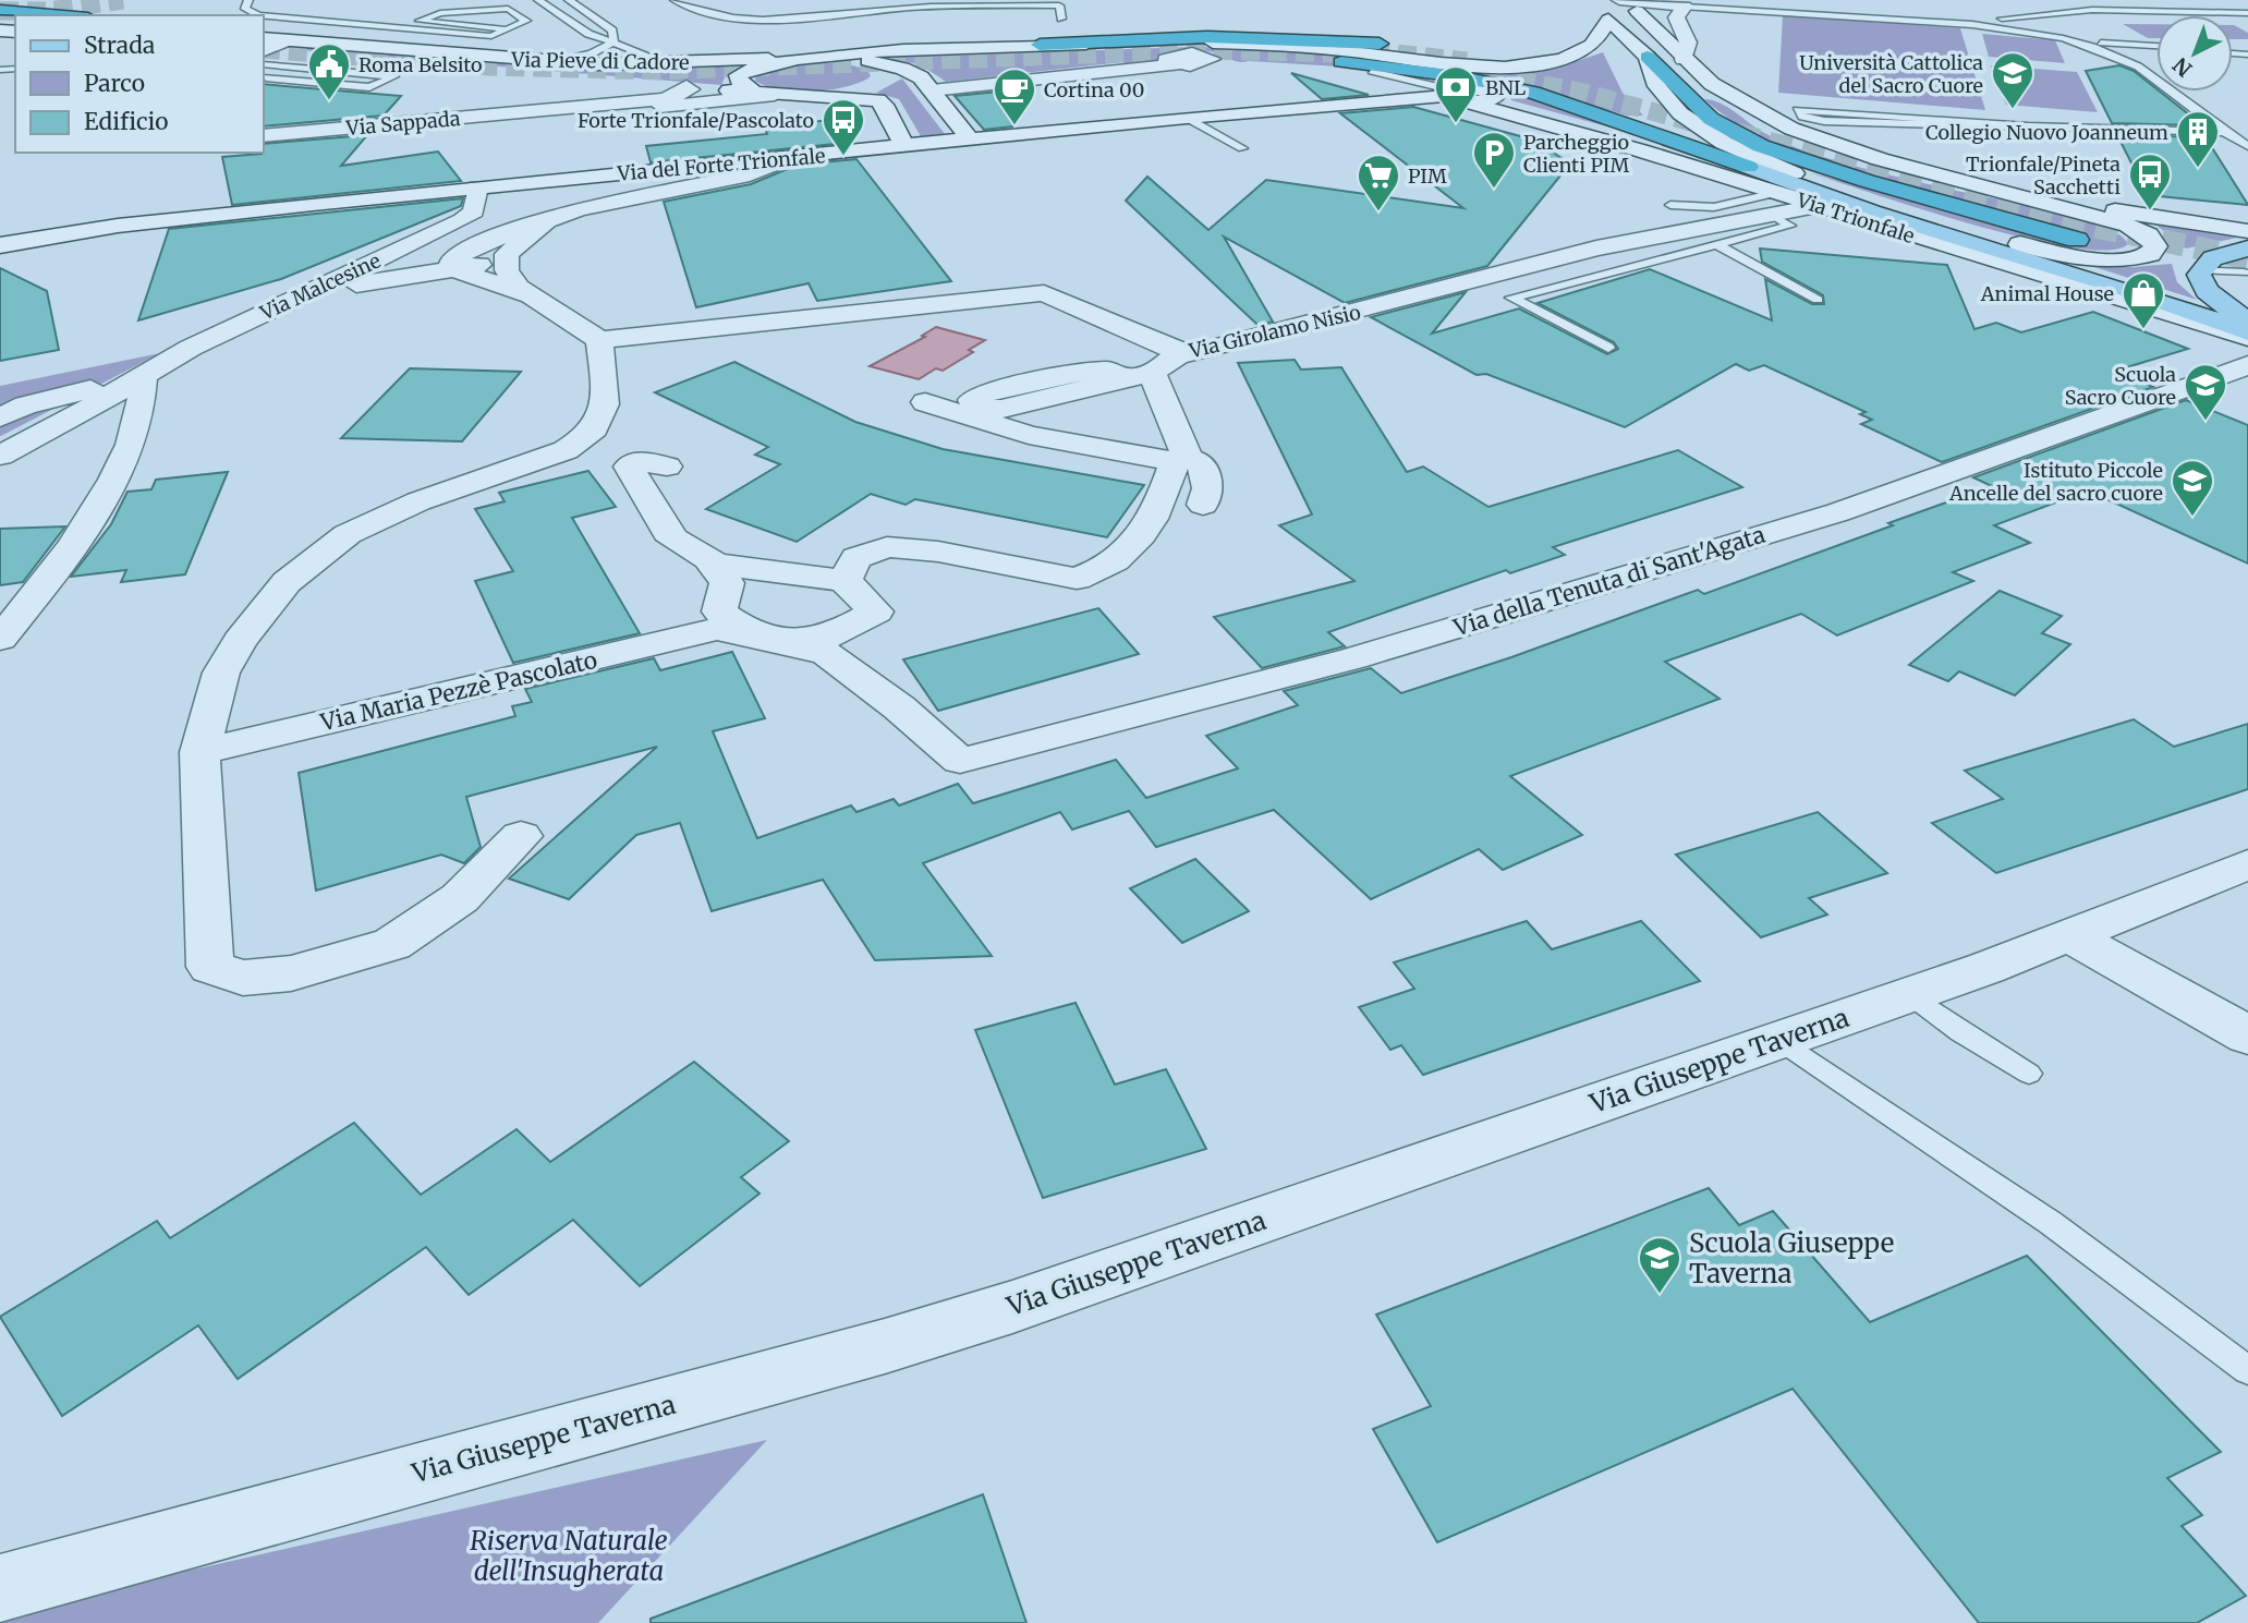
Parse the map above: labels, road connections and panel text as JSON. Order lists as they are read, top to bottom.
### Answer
{
  "streets": {
    "main road": ["Via Trionfale"],
    "street": [
      "Via Pieve di Cadore",
      "Via Sappada",
      "Via del Forte Trionfale",
      "Via Malcesine",
      "Via Girolamo Nisio",
      "Via della Tenuta di Sant'Agata",
      "Via Maria Pezzè Pascolato",
      "Via Giuseppe Taverna"
    ]
  },
  "crossings": [
    ["Via Pieve di Cadore", "Via Sappada"],
    ["Via Pieve di Cadore", "Via del Forte Trionfale"],
    ["Via del Forte Trionfale", "Via Trionfale"],
    ["Via del Forte Trionfale", "Via Malcesine"],
    ["Via Trionfale", "Via Girolamo Nisio"],
    ["Via della Tenuta di Sant'Agata", "Via Maria Pezzè Pascolato"]
  ],
  "parks": ["Riserva Naturale dell'Insugherata"],
  "places": {
    "public building": ["Roma Belsito"],
    "school or university": [
      "Università Cattolica del Sacro Cuore",
      "Scuola Sacro Cuore",
      "Istituto Piccole Ancelle del sacro cuore",
      "Scuola Giuseppe Taverna"
    ],
    "bank": ["BNL"],
    "cafe": ["Cortina 00"],
    "bus stop": ["Forte Trionfale/Pascolato", "Trionfale/Pineta Sacchetti"],
    "building": ["Collegio Nuovo Joanneum"],
    "parking": ["Parcheggio Clienti PIM"],
    "supermarket": ["PIM"],
    "shop": ["Animal House"]
  },
  "legend": ["Strada", "Parco", "Edificio"],
  "north": "bottom left"
}
